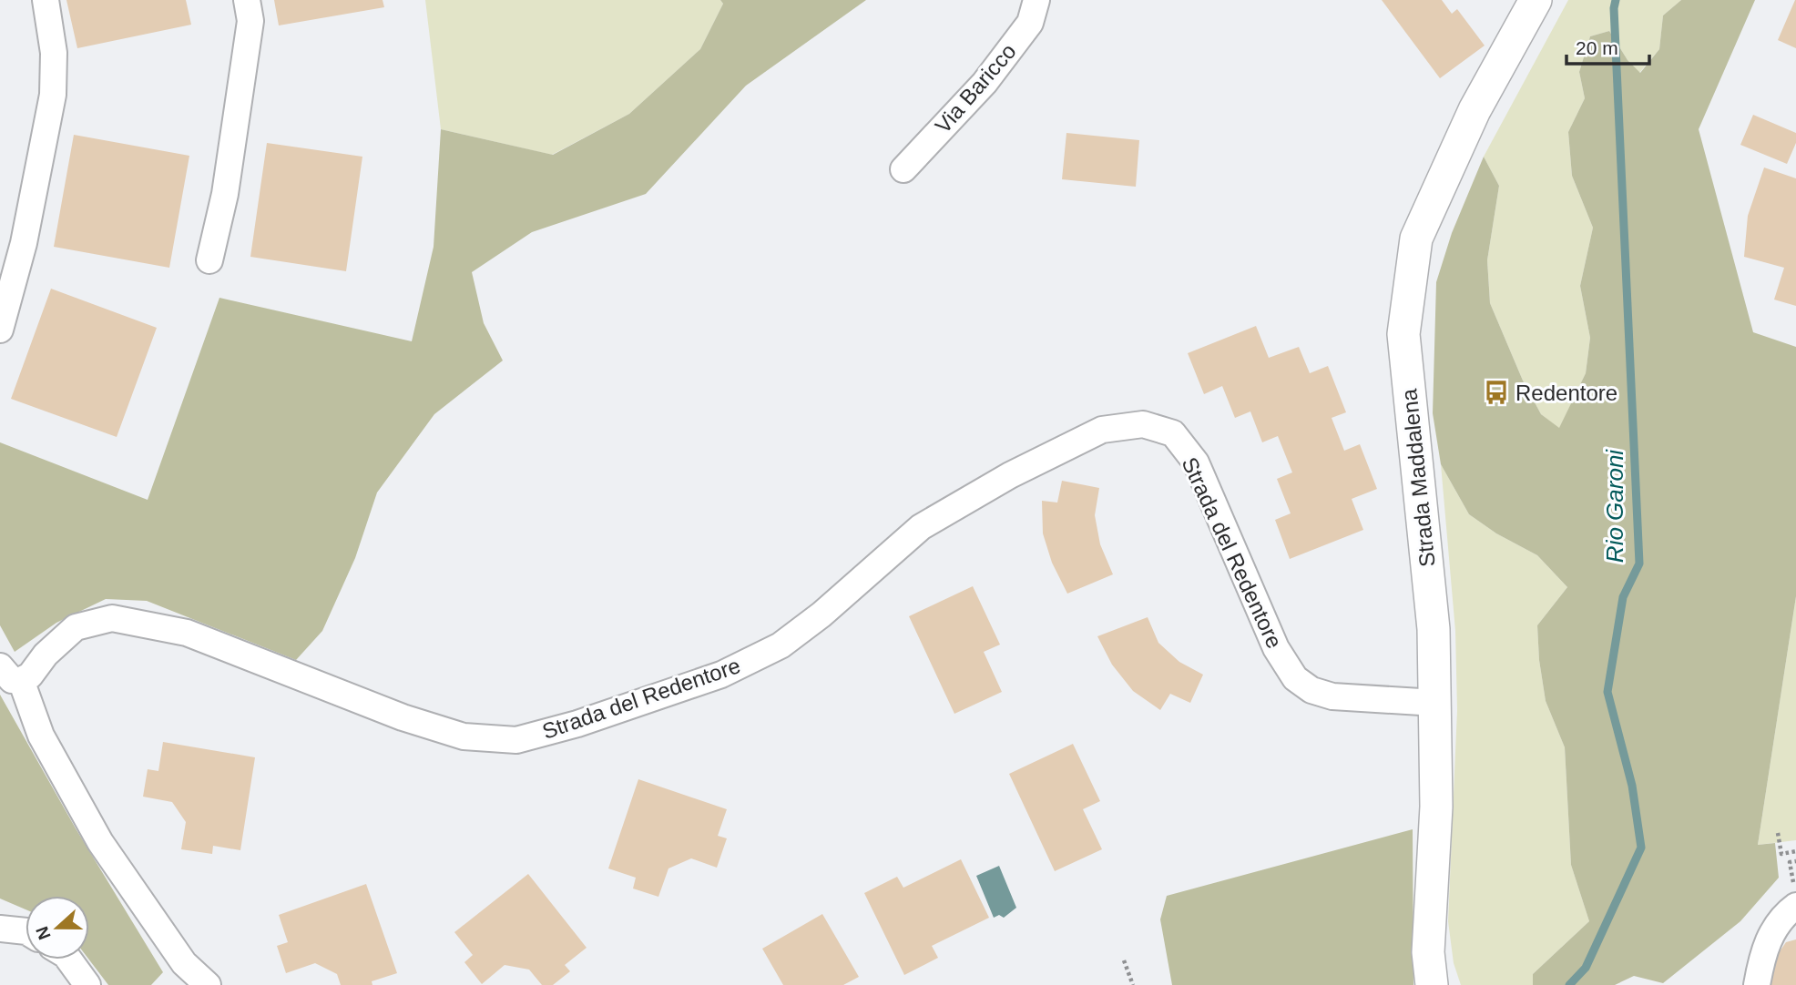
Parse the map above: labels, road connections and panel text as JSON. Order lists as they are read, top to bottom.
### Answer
{
  "streets": {
    "street": ["Via Baricco", "Strada Maddalena", "Strada del Redentore"]
  },
  "crossings": [
    ["Strada Maddalena", "Strada del Redentore"]
  ],
  "water": ["Rio Garoni"],
  "places": {
    "bus stop": ["Redentore"]
  },
  "scale_bar": "20 m",
  "north": "left"
}
